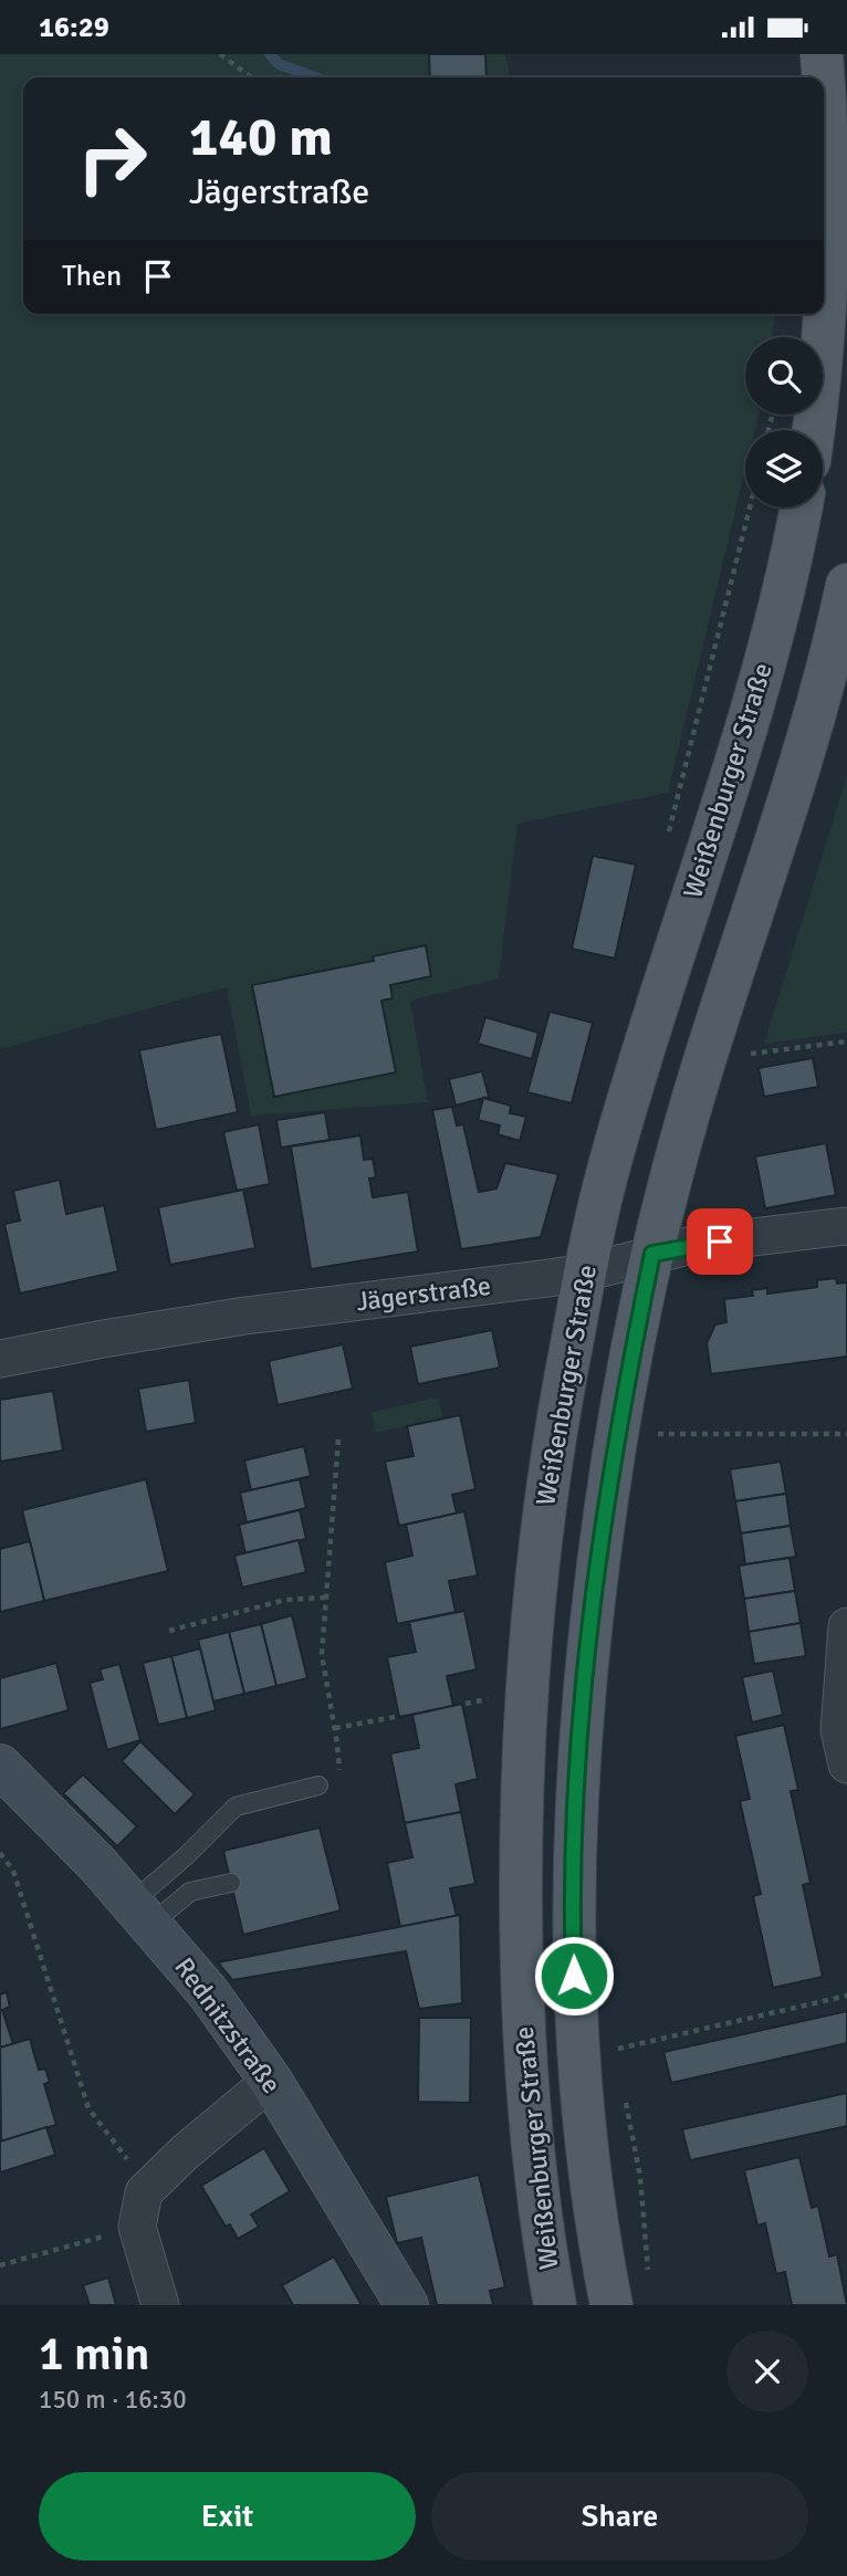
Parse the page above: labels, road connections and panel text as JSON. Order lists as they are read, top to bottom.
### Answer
{
  "streets": {
    "main road": ["Weißenburger Straße", "Rednitzstraße"],
    "street": ["Jägerstraße"]
  },
  "crossings": [
    ["Weißenburger Straße", "Jägerstraße"]
  ],
  "page": {
    "status": "16:29",
    "turn": ["140 m", "Jägerstraße"],
    "then": "Then",
    "heading": ["1 min", "150 m · 16:30"],
    "buttons": ["Exit", "Share"]
  }
}
